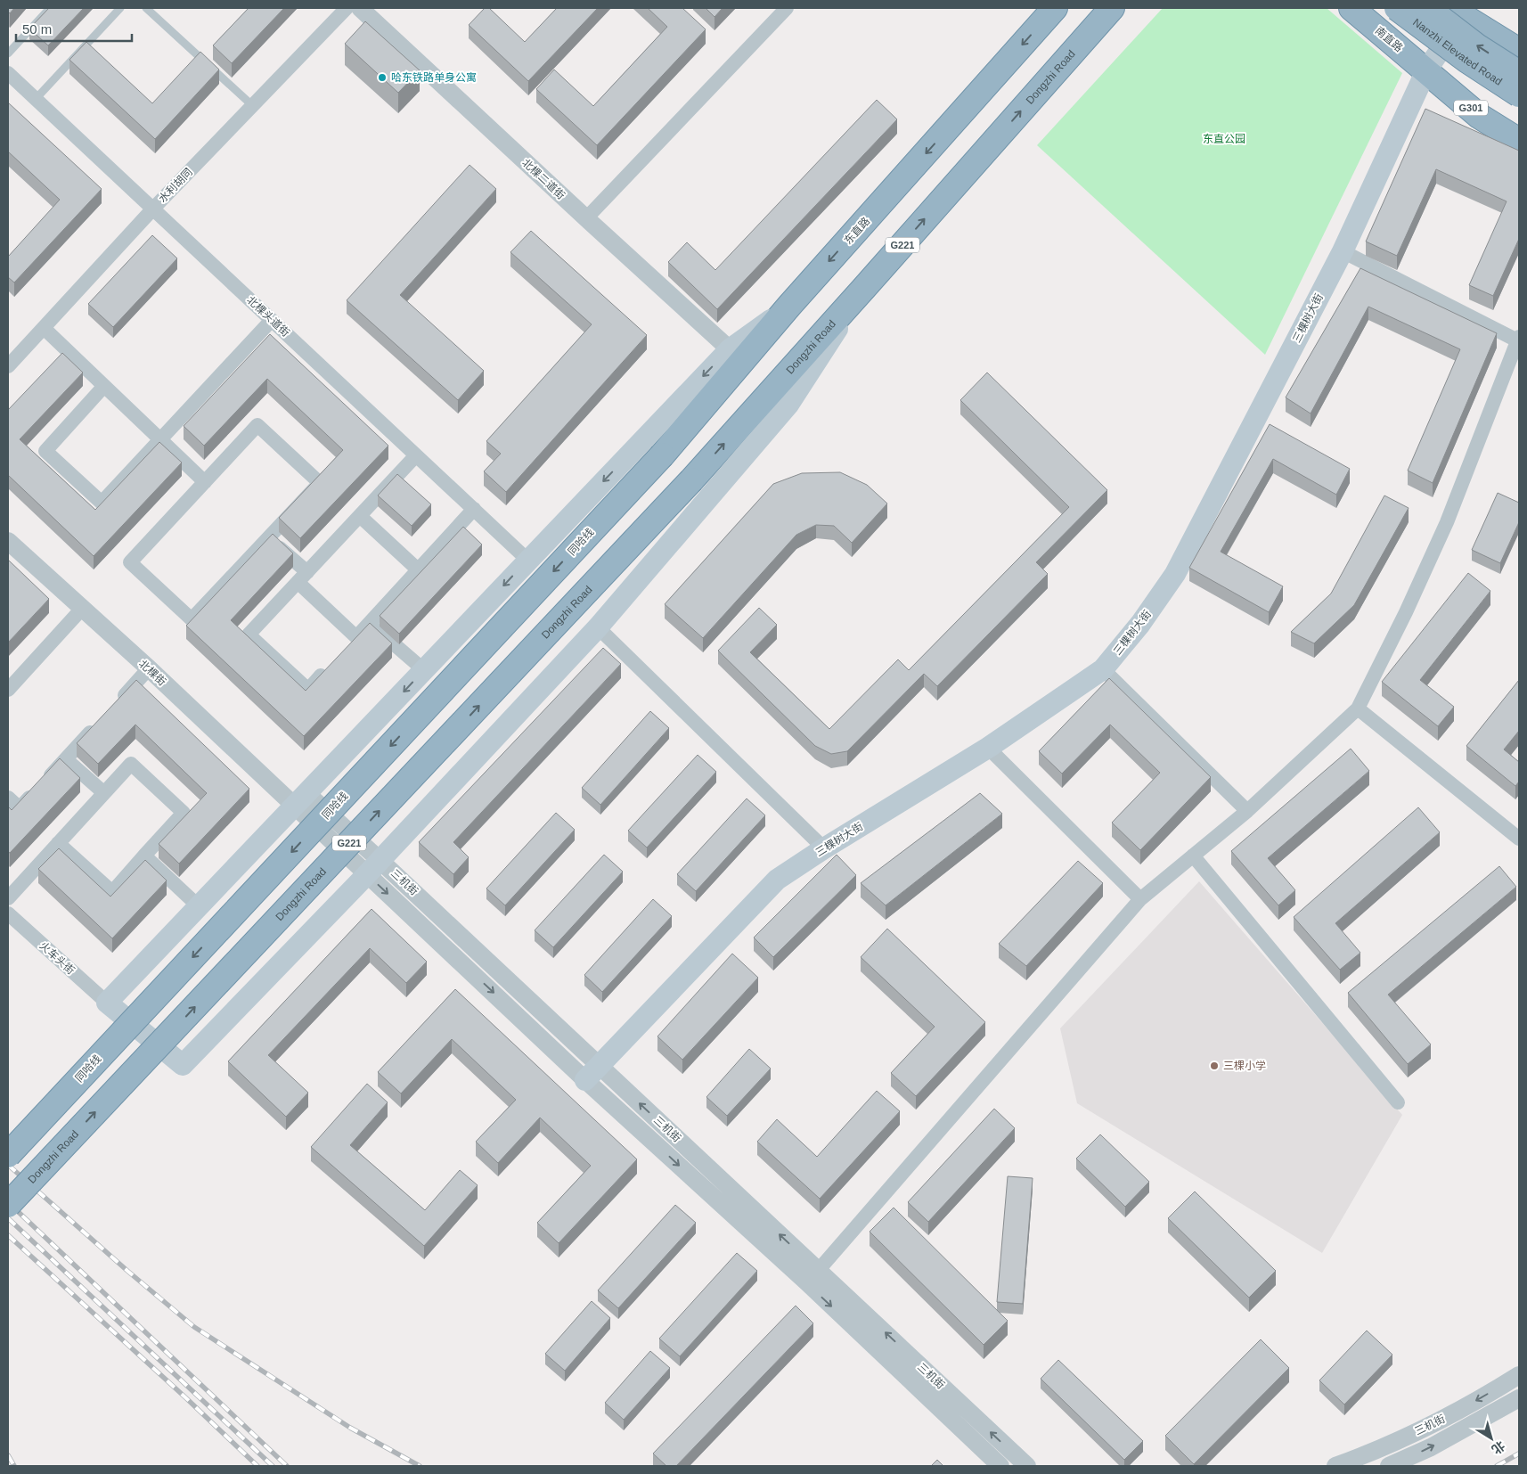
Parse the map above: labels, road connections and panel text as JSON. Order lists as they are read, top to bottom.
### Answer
{
  "streets": {
    "highway": [
      "南直路",
      "Nanzhi Elevated Road",
      "Dongzhi Road",
      "G301",
      "东直路",
      "G221",
      "同哈线"
    ],
    "main road": ["三棵树大街"],
    "street": [
      "北棵二道街",
      "水利胡同",
      "北棵头道街",
      "北棵街",
      "三机街",
      "火车头街"
    ]
  },
  "crossings": [
    ["南直路", "G301"],
    ["南直路", "三棵树大街"],
    ["G301", "三棵树大街"],
    ["水利胡同", "北棵头道街"],
    ["东直路", "同哈线"],
    ["三棵树大街", "三机街"],
    ["北棵街", "三机街"]
  ],
  "one_way": ["Dongzhi Road", "东直路", "同哈线"],
  "parks": ["东直公园"],
  "places": ["哈东铁路单身公寓", "三棵小学"],
  "scale_bar": "50 m",
  "north": "bottom right"
}
